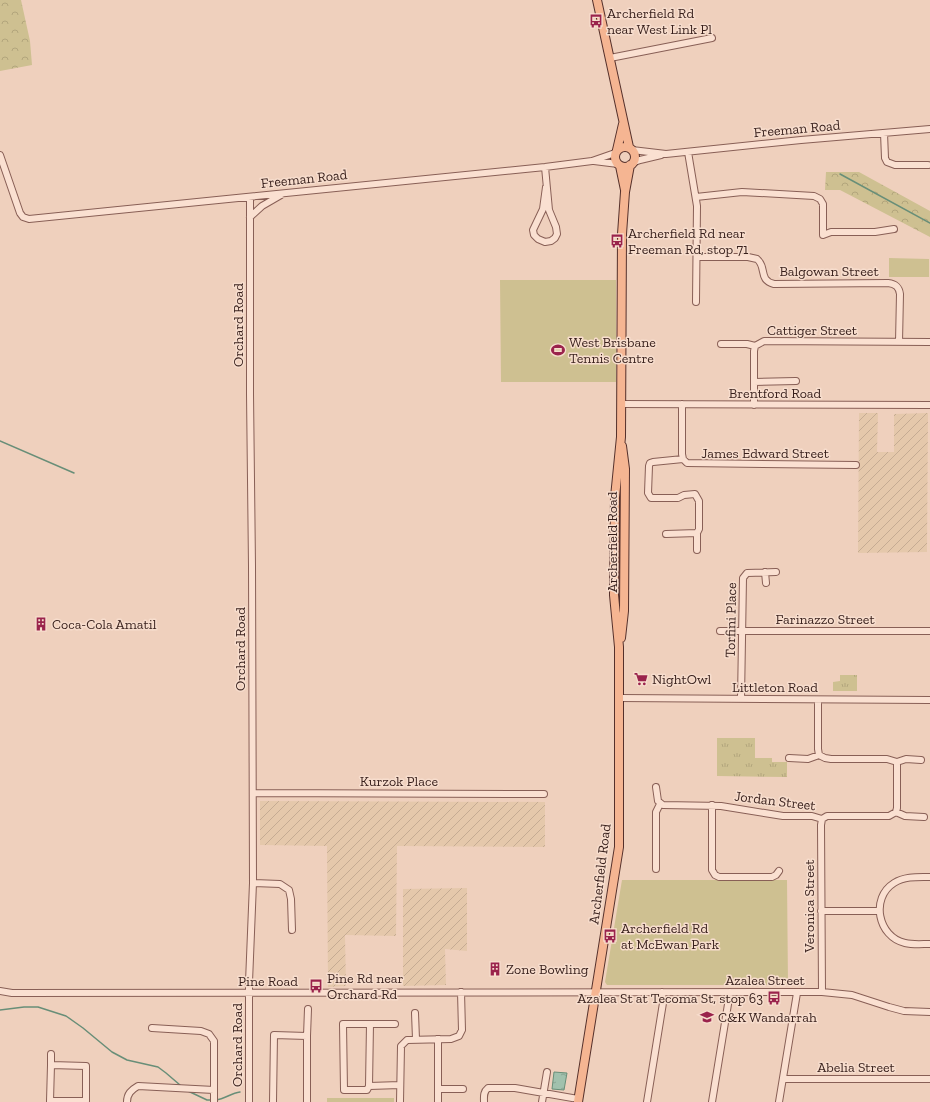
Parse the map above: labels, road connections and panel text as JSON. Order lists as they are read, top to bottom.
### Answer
{
  "streets": {
    "main road": ["Archerfield Road"],
    "street": [
      "Freeman Road",
      "Balgowan Street",
      "Orchard Road",
      "Cattiger Street",
      "Brentford Road",
      "James Edward Street",
      "Farinazzo Street",
      "Torfini Place",
      "Littleton Road",
      "Kurzok Place",
      "Jordan Street",
      "Veronica Street",
      "Azalea Street",
      "Pine Road",
      "Abelia Street"
    ]
  },
  "crossings": [
    ["Freeman Road", "Orchard Road"],
    ["Freeman Road", "Archerfield Road"],
    ["Balgowan Street", "Cattiger Street"],
    ["Orchard Road", "Kurzok Place"],
    ["Orchard Road", "Pine Road"],
    ["Cattiger Street", "Brentford Road"],
    ["Brentford Road", "James Edward Street"],
    ["Brentford Road", "Archerfield Road"],
    ["Archerfield Road", "Littleton Road"],
    ["Archerfield Road", "Azalea Street"],
    ["Archerfield Road", "Pine Road"],
    ["Farinazzo Street", "Torfini Place"],
    ["Torfini Place", "Littleton Road"],
    ["Jordan Street", "Veronica Street"],
    ["Veronica Street", "Azalea Street"],
    ["Azalea Street", "Pine Road"]
  ],
  "places": {
    "bus stop": [
      "Archerfield Rd near West Link Pl",
      "Archerfield Rd near Freeman Rd, stop 71",
      "Archerfield Rd at McEwan Park",
      "Pine Rd near Orchard Rd",
      "Azalea St at Tecoma St, stop 63"
    ],
    "sports": ["West Brisbane Tennis Centre"],
    "building": ["Coca-Cola Amatil", "Zone Bowling"],
    "supermarket": ["NightOwl"],
    "school or university": ["C&K Wandarrah"]
  }
}
